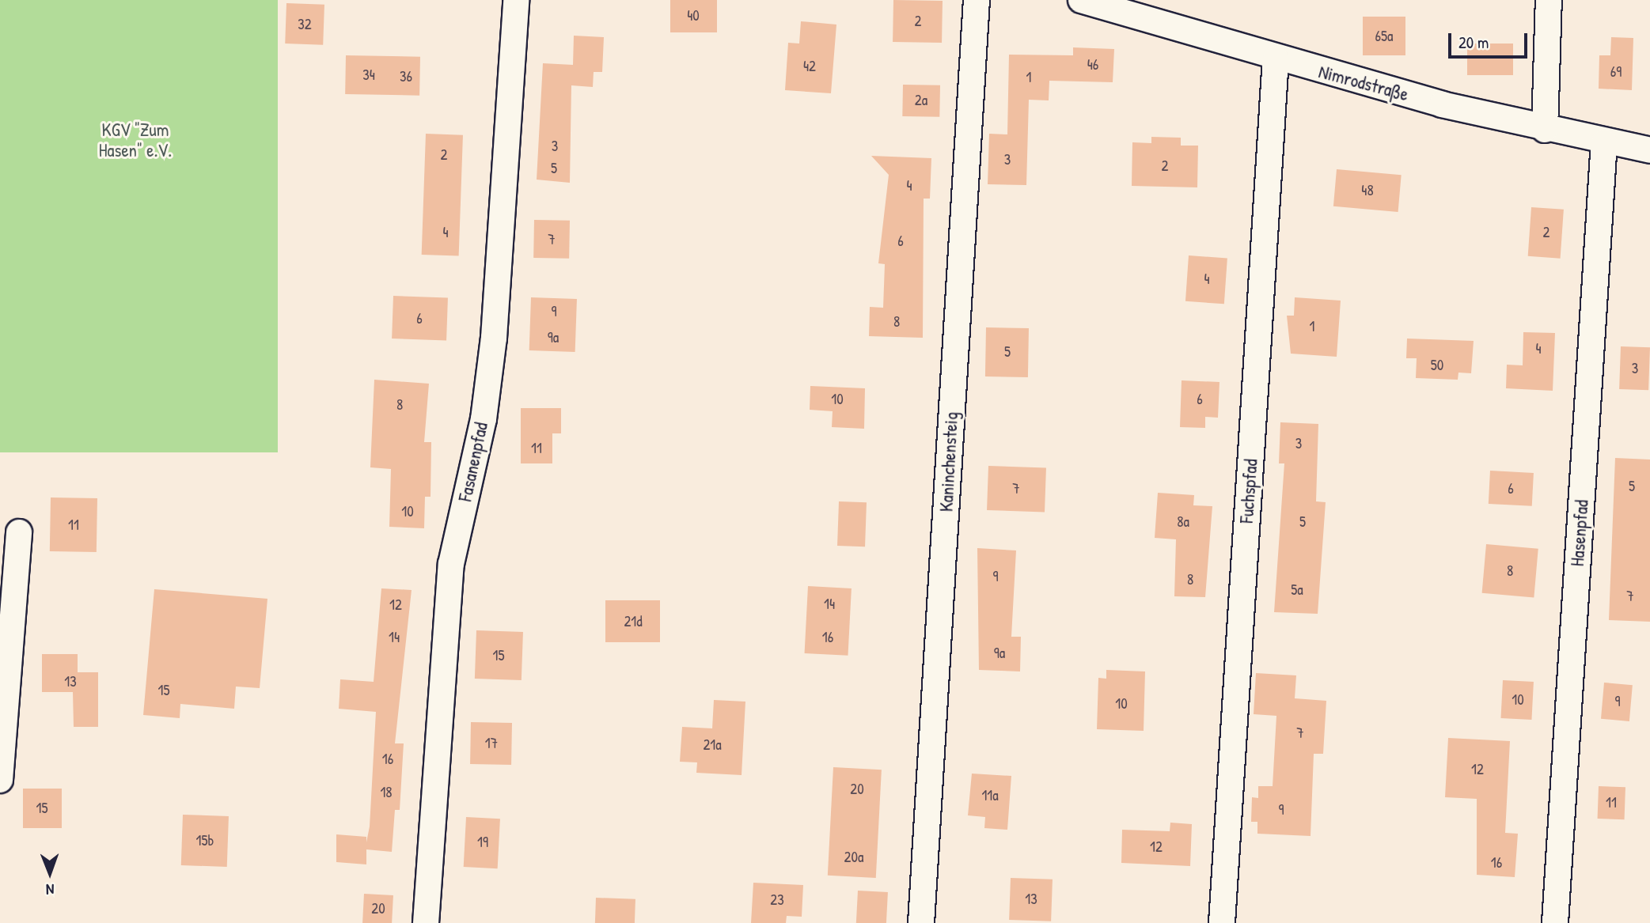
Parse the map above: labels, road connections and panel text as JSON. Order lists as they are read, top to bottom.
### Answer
{
  "streets": {
    "street": [
      "Nimrodstraße",
      "Fasanenpfad",
      "Kaninchensteig",
      "Fuchspfad",
      "Hasenpfad"
    ]
  },
  "crossings": [
    ["Nimrodstraße", "Fuchspfad"],
    ["Nimrodstraße", "Hasenpfad"]
  ],
  "parks": ["KGV \"Zum Hasen\" e.V."],
  "house_numbers": [
    "40",
    "2",
    "32",
    "65a",
    "46",
    "42",
    "69",
    "34",
    "36",
    "1",
    "2a",
    "3",
    "2",
    "3",
    "2",
    "5",
    "4",
    "48",
    "4",
    "2",
    "7",
    "6",
    "4",
    "9",
    "6",
    "8",
    "1",
    "9a",
    "4",
    "5",
    "50",
    "3",
    "10",
    "6",
    "8",
    "3",
    "11",
    "5",
    "7",
    "6",
    "10",
    "8a",
    "5",
    "11",
    "8",
    "9",
    "8",
    "5a",
    "7",
    "14",
    "12",
    "21d",
    "14",
    "16",
    "9a",
    "15",
    "13",
    "15",
    "10",
    "9",
    "10",
    "7",
    "17",
    "21a",
    "16",
    "12",
    "20",
    "18",
    "11a",
    "11",
    "15",
    "9",
    "15b",
    "19",
    "12",
    "20a",
    "16",
    "13",
    "23",
    "20"
  ],
  "scale_bar": "20 m",
  "north": "bottom"
}
